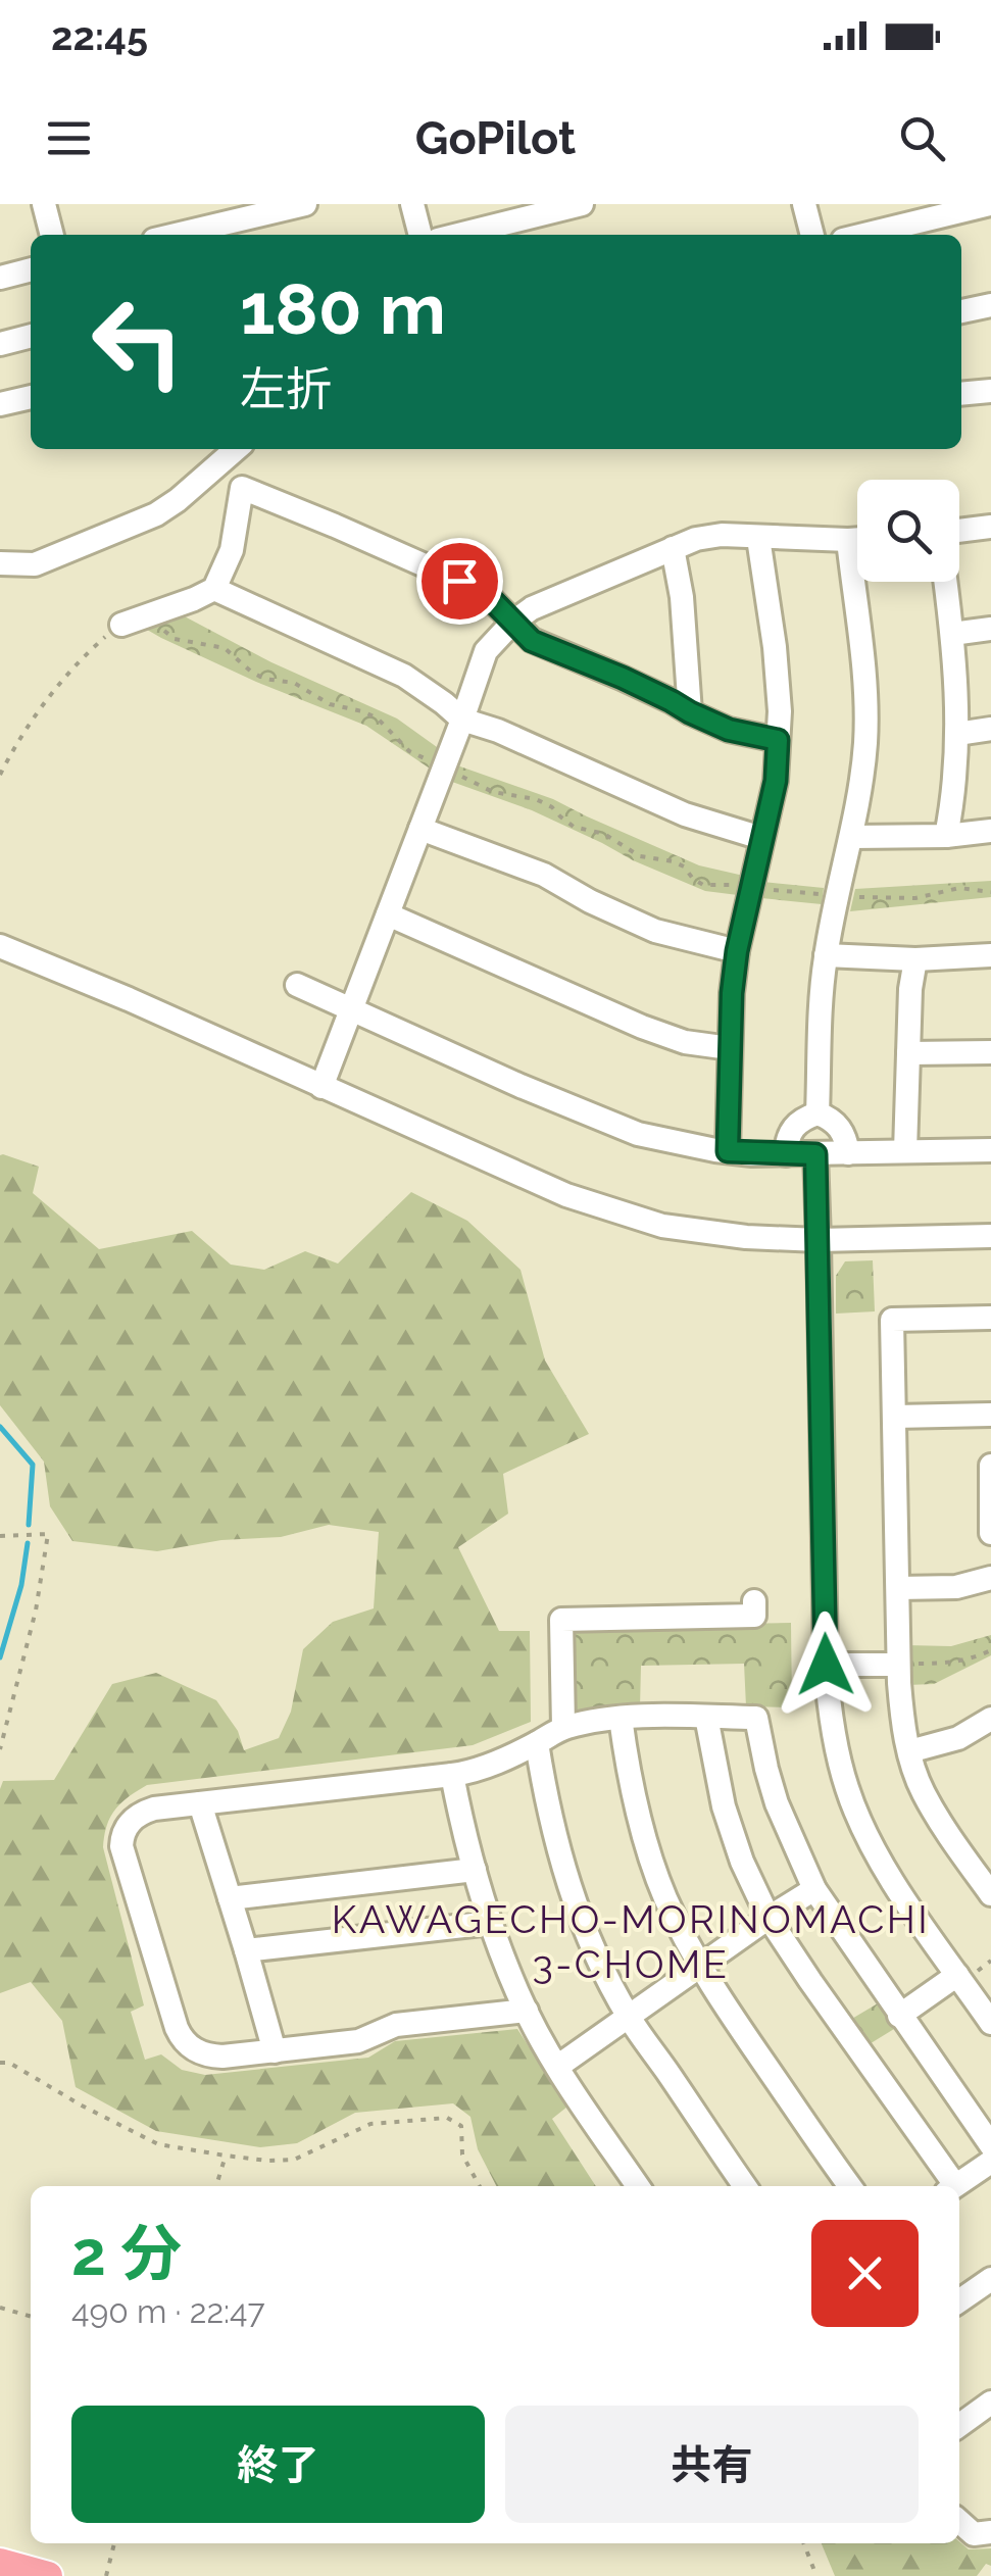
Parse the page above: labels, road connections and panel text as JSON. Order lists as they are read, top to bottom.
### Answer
{
  "districts": ["KAWAGECHO-MORINOMACHI 3-CHOME"],
  "page": {
    "status": "22:45",
    "header": "GoPilot",
    "turn": ["180 m", "左折"],
    "heading": ["2 分", "490 m · 22:47"],
    "buttons": ["終了", "共有"]
  }
}
